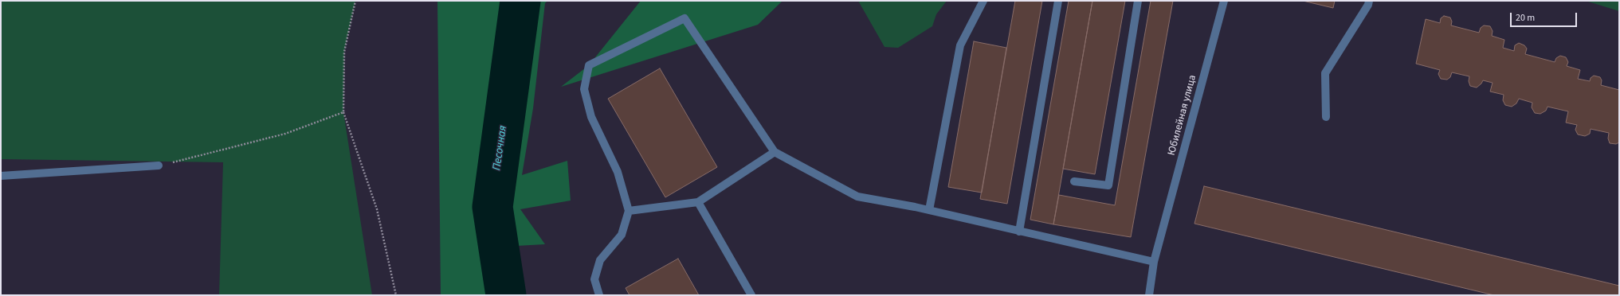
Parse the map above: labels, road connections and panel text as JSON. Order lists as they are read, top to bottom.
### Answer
{
  "streets": {
    "street": ["Юбилейная улица"]
  },
  "water": ["Песочная"],
  "scale_bar": "20 m"
}
